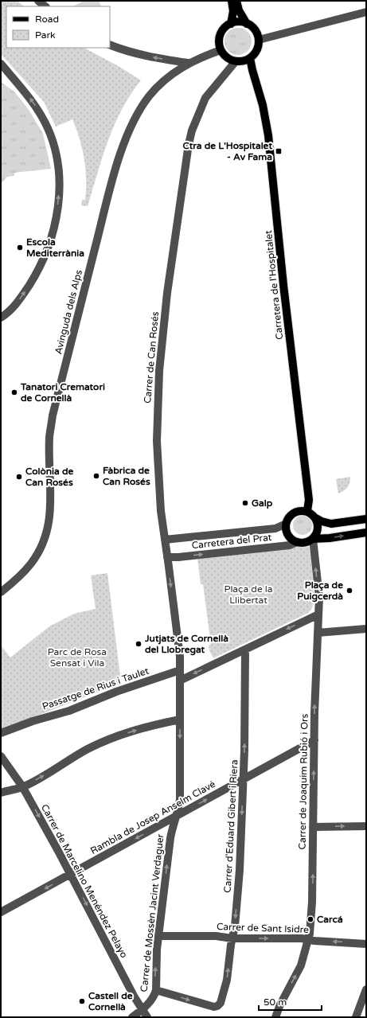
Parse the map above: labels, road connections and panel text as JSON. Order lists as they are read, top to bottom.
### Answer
{
  "streets": {
    "main road": ["Carretera de l'Hospitalet"],
    "street": [
      "Avinguda dels Alps",
      "Carrer de Can Rosés",
      "Carretera del Prat",
      "Passatge de Rius i Taulet",
      "Carrer de Joaquim Rubió i Ors",
      "Rambla de Josep Anselm Clavé",
      "Carrer d'Eduard Gibert i Riera",
      "Carrer de Marcelino Menéndez Pelayo",
      "Carrer de Mossèn Jacint Verdaguer",
      "Carrer de Sant Isidre"
    ]
  },
  "crossings": [
    ["Carretera de l'Hospitalet", "Avinguda dels Alps"],
    ["Carretera de l'Hospitalet", "Carrer de Can Rosés"],
    ["Carretera de l'Hospitalet", "Carretera del Prat"],
    ["Carretera de l'Hospitalet", "Carrer de Joaquim Rubió i Ors"],
    ["Avinguda dels Alps", "Carrer de Can Rosés"],
    ["Carrer de Can Rosés", "Carretera del Prat"],
    ["Carrer de Can Rosés", "Passatge de Rius i Taulet"],
    ["Carrer de Can Rosés", "Carrer de Mossèn Jacint Verdaguer"],
    ["Carretera del Prat", "Carrer de Joaquim Rubió i Ors"],
    ["Passatge de Rius i Taulet", "Carrer de Mossèn Jacint Verdaguer"],
    ["Carrer de Joaquim Rubió i Ors", "Rambla de Josep Anselm Clavé"],
    ["Carrer de Joaquim Rubió i Ors", "Carrer de Sant Isidre"],
    ["Rambla de Josep Anselm Clavé", "Carrer d'Eduard Gibert i Riera"],
    ["Rambla de Josep Anselm Clavé", "Carrer de Marcelino Menéndez Pelayo"],
    ["Rambla de Josep Anselm Clavé", "Carrer de Mossèn Jacint Verdaguer"],
    ["Carrer d'Eduard Gibert i Riera", "Carrer de Mossèn Jacint Verdaguer"],
    ["Carrer d'Eduard Gibert i Riera", "Carrer de Sant Isidre"],
    ["Carrer de Marcelino Menéndez Pelayo", "Carrer de Mossèn Jacint Verdaguer"],
    ["Carrer de Mossèn Jacint Verdaguer", "Carrer de Sant Isidre"]
  ],
  "one_way": ["Carrer de Joaquim Rubió i Ors", "Carrer de Marcelino Menéndez Pelayo"],
  "parks": ["Plaça de la Llibertat", "Parc de Rosa Sensat i Vila"],
  "places": {
    "transit": ["Ctra de L'Hospitalet - Av Fama"],
    "other": [
      "Escola Mediterrània",
      "Tanatori Crematori de Cornellà",
      "Fàbrica de Can Rosés",
      "Colònia de Can Rosés",
      "Galp",
      "Plaça de Puigcerdà",
      "Jutjats de Cornellà del Llobregat",
      "Carcá",
      "Castell de Cornellà"
    ]
  },
  "legend": ["Road", "Park"],
  "scale_bar": "50 m"
}
